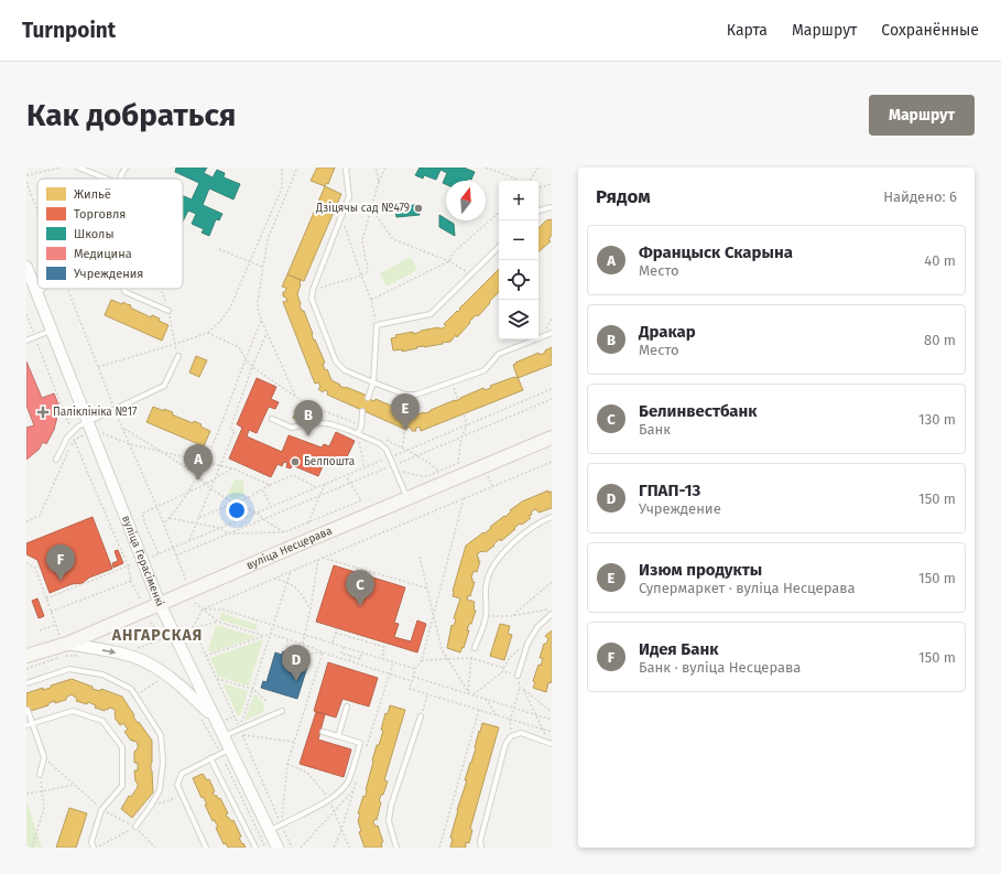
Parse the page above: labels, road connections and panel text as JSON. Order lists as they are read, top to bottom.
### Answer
{
  "streets": {
    "main road": ["вуліца Несцерава"],
    "street": ["вуліца Герасіменкі"]
  },
  "crossings": [
    ["вуліца Несцерава", "вуліца Герасіменкі"]
  ],
  "districts": ["АНГАРСКАЯ"],
  "places": {
    "other": ["Дзіцячы сад №479", "Белпошта"],
    "health": ["Паліклініка №17"]
  },
  "legend": [
    "Жильё",
    "Торговля",
    "Школы",
    "Медицина",
    "Учреждения"
  ],
  "north": "top",
  "page": {
    "header": "Turnpoint",
    "nav": ["Карта", "Маршрут", "Сохранённые"],
    "buttons": "Маршрут",
    "title": "Как добраться",
    "heading": ["Рядом", "Найдено: 6"],
    "map_buttons": ["+", "−"],
    "list": [
      {
        "mark": "A",
        "name": "Францыск Скарына",
        "note": "Место",
        "value": "40 m"
      },
      {
        "mark": "B",
        "name": "Дракар",
        "note": "Место",
        "value": "80 m"
      },
      {
        "mark": "C",
        "name": "Белинвестбанк",
        "note": "Банк",
        "value": "130 m"
      },
      {
        "mark": "D",
        "name": "ГПАП-13",
        "note": "Учреждение",
        "value": "150 m"
      },
      {
        "mark": "E",
        "name": "Изюм продукты",
        "note": "Супермаркет · вуліца Несцерава",
        "value": "150 m"
      },
      {
        "mark": "F",
        "name": "Идея Банк",
        "note": "Банк · вуліца Несцерава",
        "value": "150 m"
      }
    ],
    "pins": [
      "E",
      "B",
      "A",
      "F",
      "C",
      "D"
    ]
  }
}
